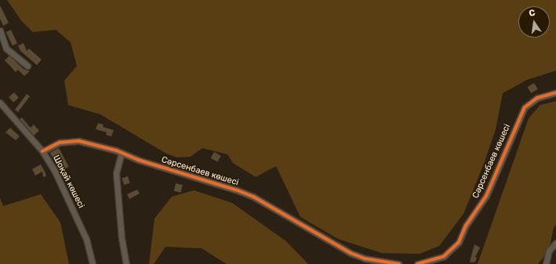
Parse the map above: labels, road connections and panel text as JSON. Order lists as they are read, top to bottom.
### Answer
{
  "streets": {
    "street": ["Сәрсенбаев көшесі", "Шоқай көшесі"]
  },
  "crossings": [
    ["Сәрсенбаев көшесі", "Шоқай көшесі"]
  ],
  "north": "top"
}
